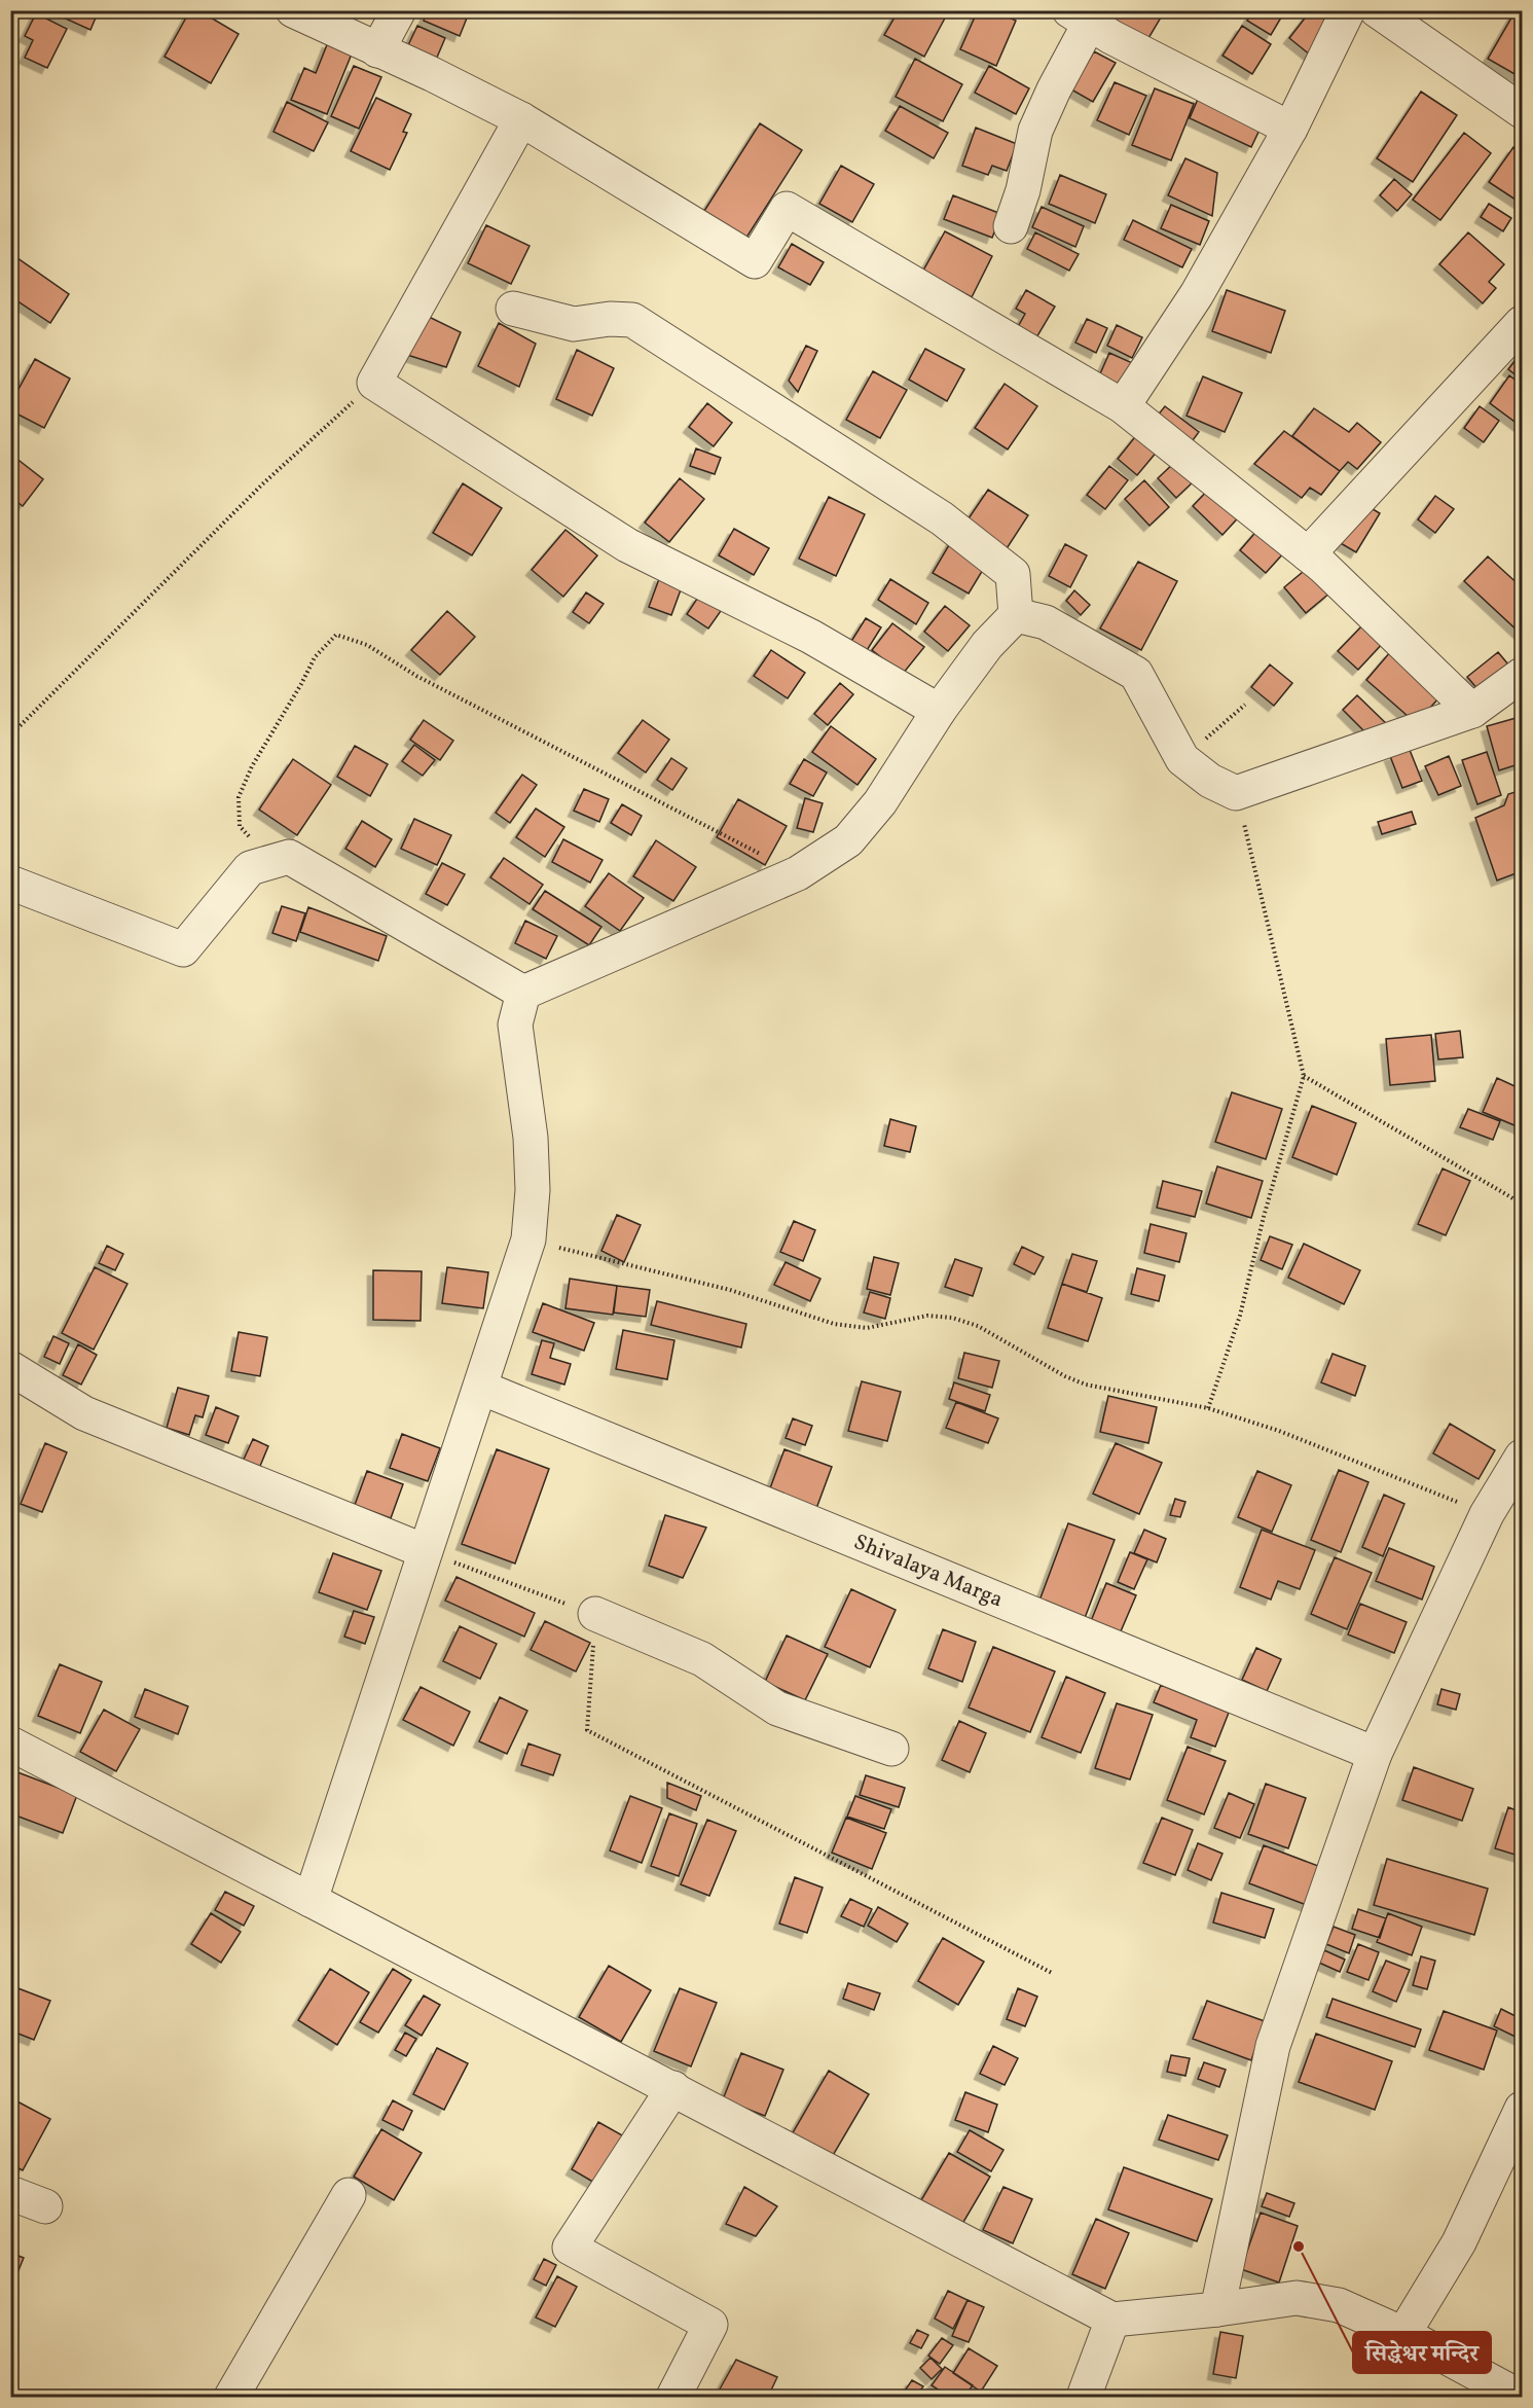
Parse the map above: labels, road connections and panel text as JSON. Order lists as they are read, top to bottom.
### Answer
{
  "streets": {
    "street": ["Shivalaya Marga"]
  },
  "places": ["सिद्धेश्वर मन्दिर"]
}
